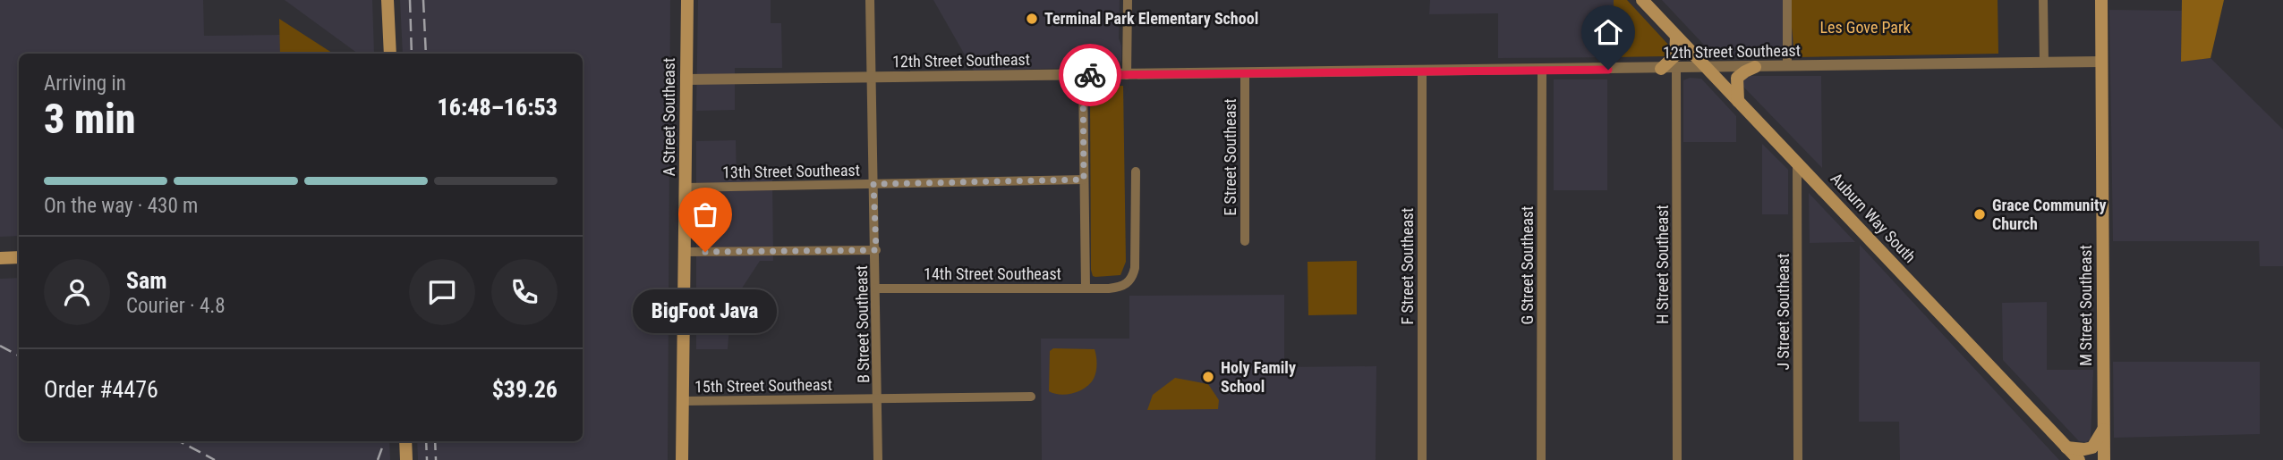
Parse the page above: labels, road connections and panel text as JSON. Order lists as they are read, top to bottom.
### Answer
{
  "streets": {
    "main road": ["A Street Southeast", "Auburn Way South", "M Street Southeast"],
    "street": [
      "12th Street Southeast",
      "E Street Southeast",
      "13th Street Southeast",
      "H Street Southeast",
      "G Street Southeast",
      "F Street Southeast",
      "14th Street Southeast",
      "J Street Southeast",
      "B Street Southeast",
      "15th Street Southeast"
    ]
  },
  "crossings": [
    ["12th Street Southeast", "A Street Southeast"],
    ["12th Street Southeast", "E Street Southeast"],
    ["12th Street Southeast", "Auburn Way South"],
    ["12th Street Southeast", "H Street Southeast"],
    ["12th Street Southeast", "G Street Southeast"],
    ["12th Street Southeast", "F Street Southeast"],
    ["12th Street Southeast", "M Street Southeast"],
    ["12th Street Southeast", "B Street Southeast"],
    ["A Street Southeast", "13th Street Southeast"],
    ["A Street Southeast", "15th Street Southeast"],
    ["13th Street Southeast", "B Street Southeast"],
    ["Auburn Way South", "J Street Southeast"],
    ["14th Street Southeast", "B Street Southeast"],
    ["B Street Southeast", "15th Street Southeast"]
  ],
  "parks": ["Les Gove Park"],
  "places": [
    "Terminal Park Elementary School",
    "Grace Community Church",
    "BigFoot Java",
    "Holy Family School"
  ],
  "page": {
    "heading": ["3 min", "Arriving in", "16:48–16:53"],
    "panel": [
      "Sam",
      "Courier · 4.8",
      "Order #4476",
      "$39.26"
    ],
    "bar": "On the way · 430 m",
    "bubble": "BigFoot Java"
  }
}
